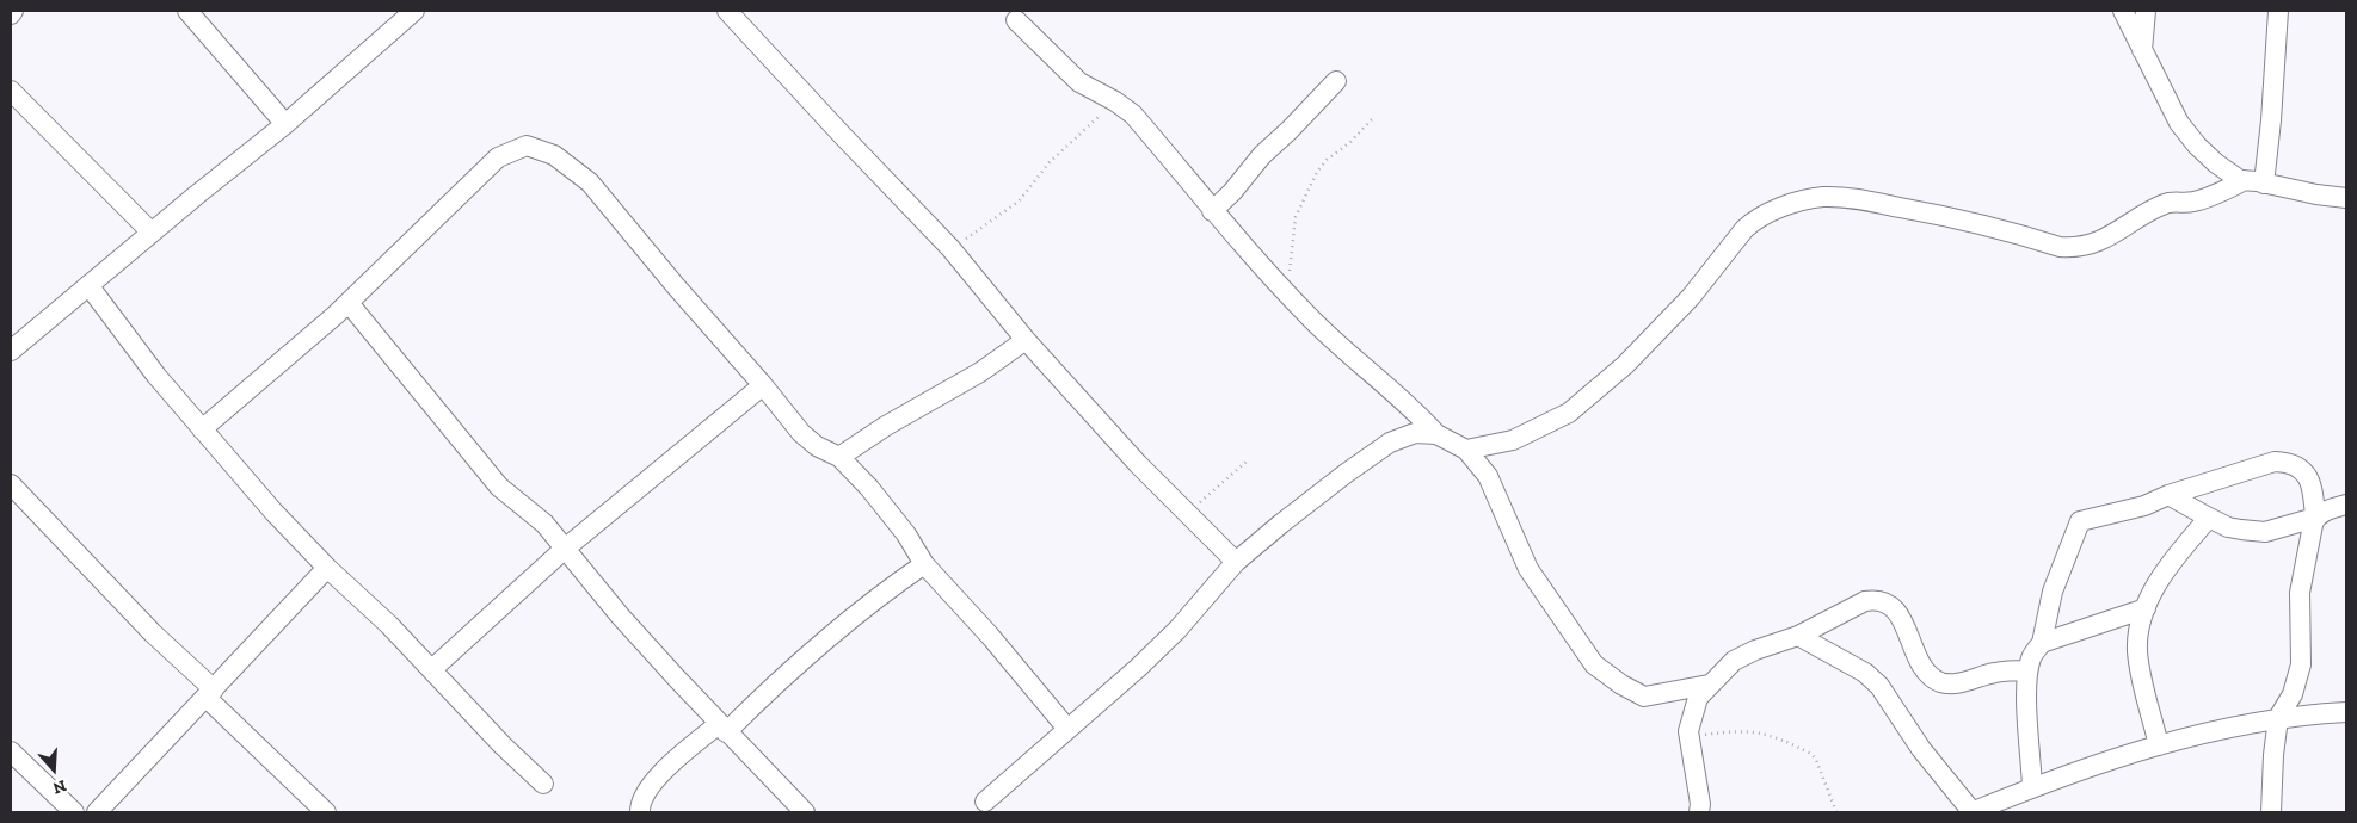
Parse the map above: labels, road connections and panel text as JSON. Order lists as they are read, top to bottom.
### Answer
{
  "north": "bottom"
}
